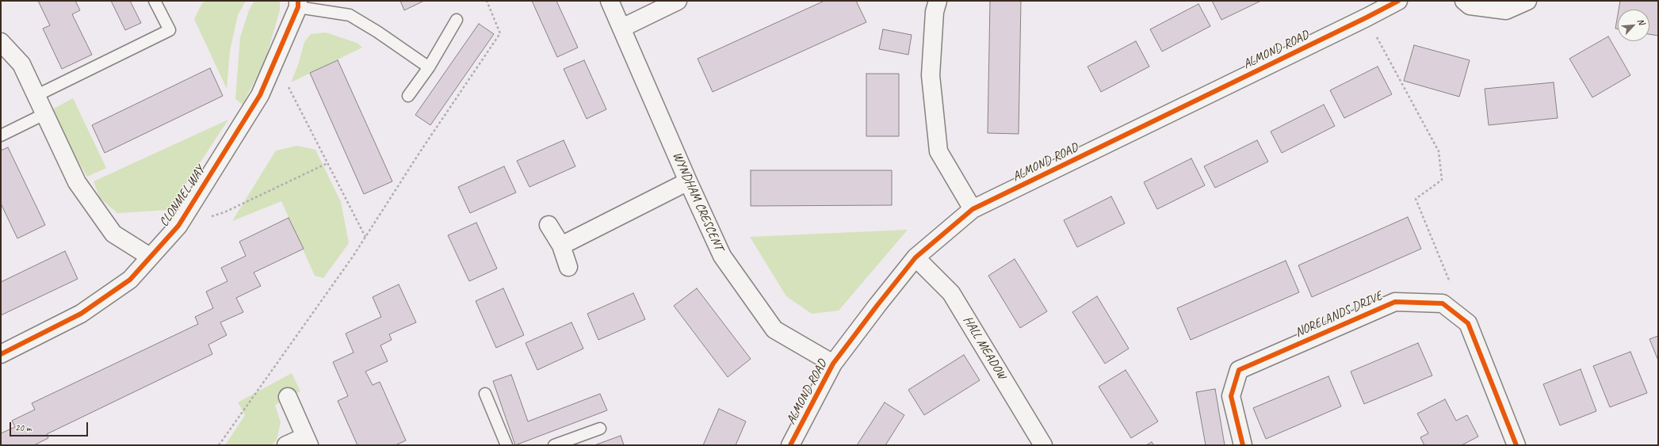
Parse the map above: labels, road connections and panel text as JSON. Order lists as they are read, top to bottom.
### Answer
{
  "streets": {
    "street": [
      "ALMOND ROAD",
      "CLONMEL WAY",
      "WYNDHAM CRESCENT",
      "NORELANDS DRIVE",
      "HALL MEADOW"
    ]
  },
  "crossings": [
    ["ALMOND ROAD", "WYNDHAM CRESCENT"],
    ["ALMOND ROAD", "HALL MEADOW"]
  ],
  "scale_bar": "20 m",
  "north": "top right"
}
